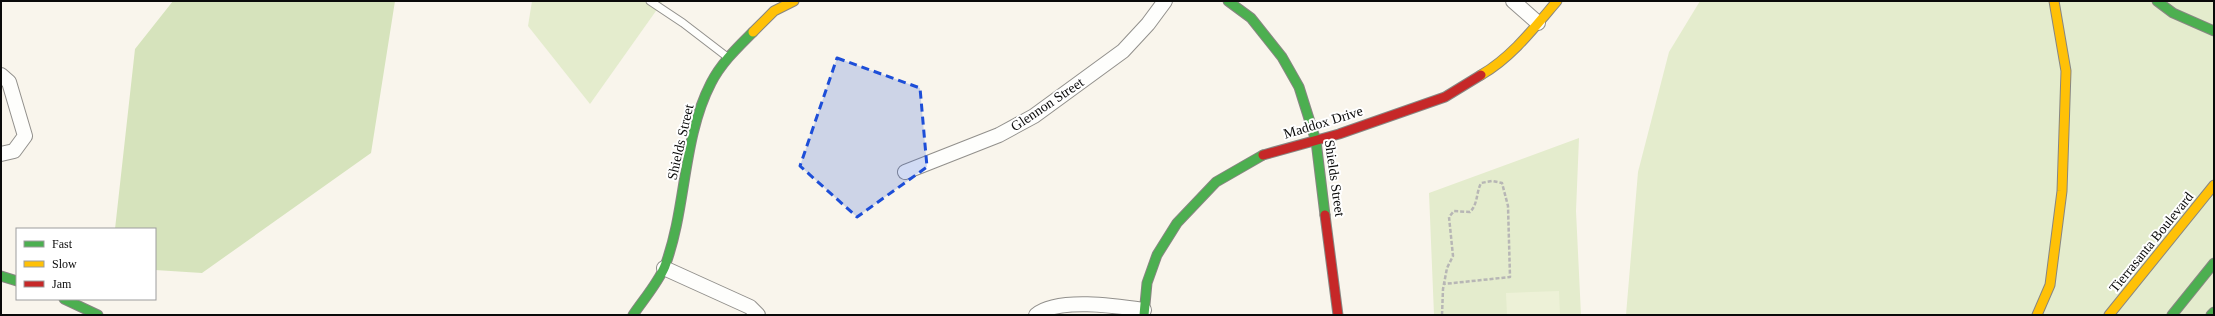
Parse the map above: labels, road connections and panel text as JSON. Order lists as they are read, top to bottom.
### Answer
{
  "streets": {
    "main road": ["Maddox Drive", "Shields Street", "Tierrasanta Boulevard"],
    "street": ["Glennon Street"]
  },
  "crossings": [
    ["Maddox Drive", "Shields Street"]
  ],
  "legend": ["Fast", "Slow", "Jam"]
}
